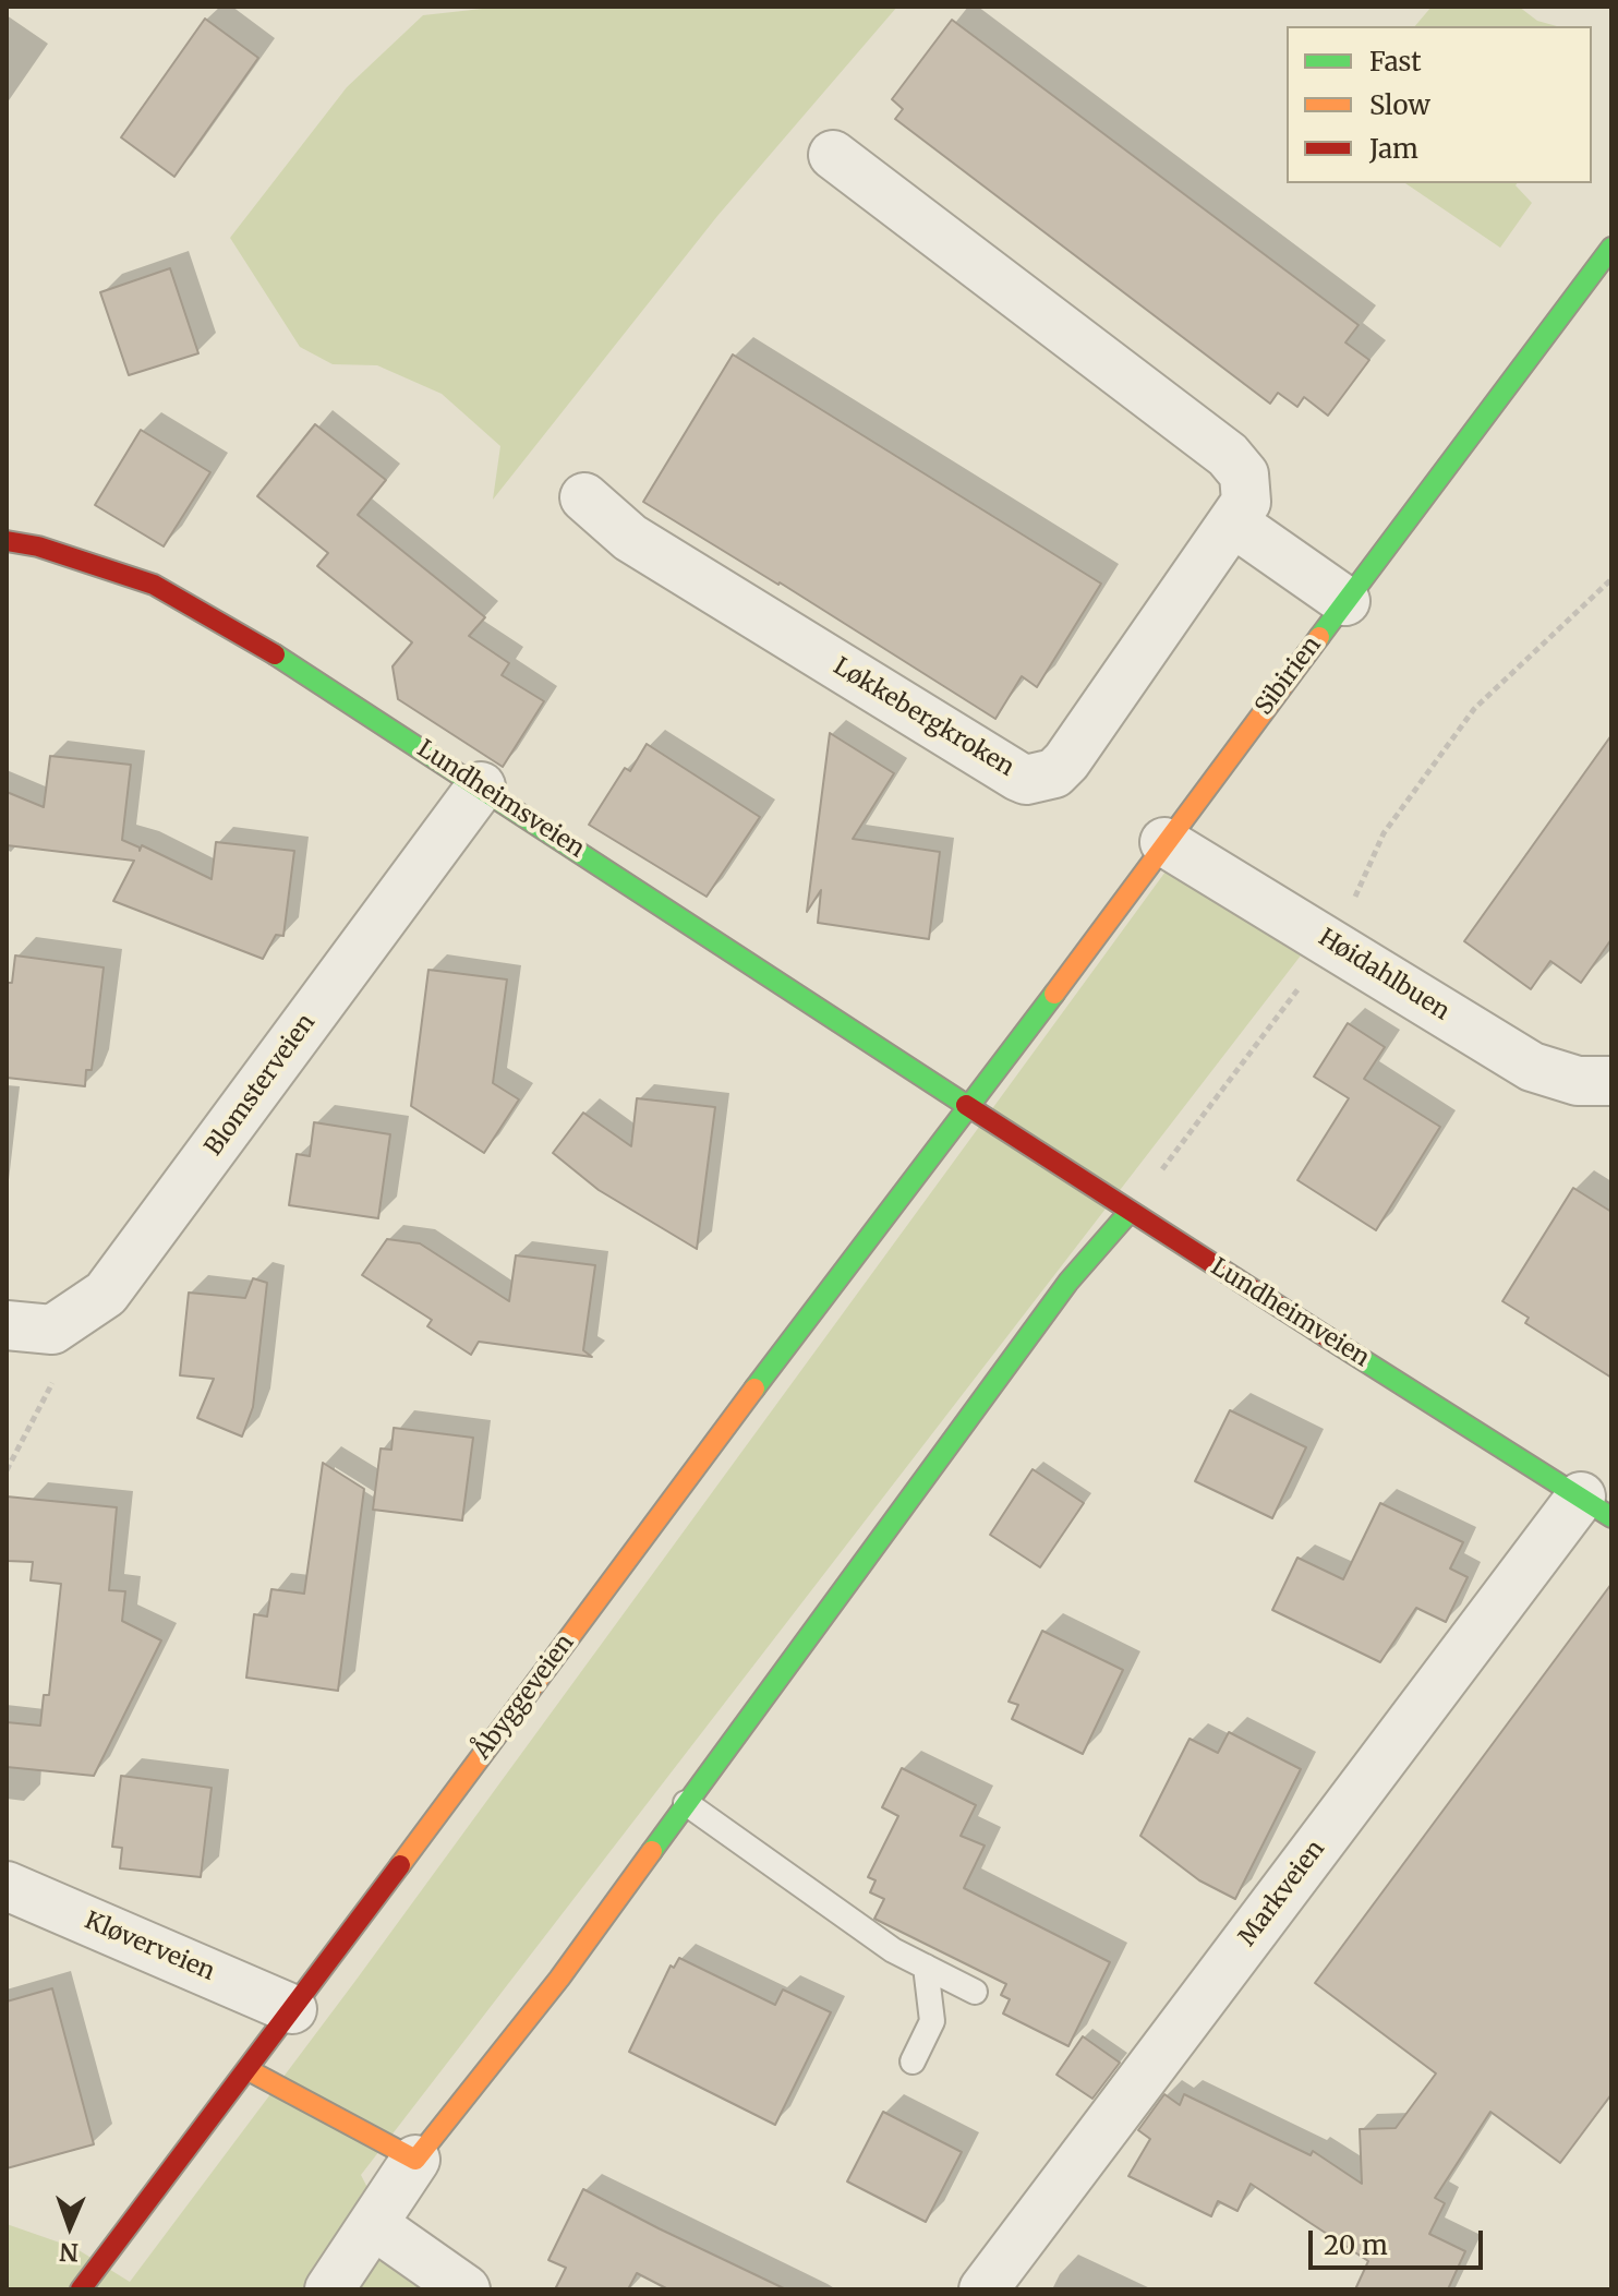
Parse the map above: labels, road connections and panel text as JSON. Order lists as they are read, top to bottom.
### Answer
{
  "streets": {
    "street": [
      "Sibirien",
      "Løkkebergkroken",
      "Lundheimsveien",
      "Høidahlbuen",
      "Blomsterveien",
      "Lundheimveien",
      "Åbyggeveien",
      "Markveien",
      "Kløverveien"
    ]
  },
  "crossings": [
    ["Sibirien", "Lundheimsveien"],
    ["Sibirien", "Høidahlbuen"],
    ["Sibirien", "Lundheimveien"],
    ["Sibirien", "Åbyggeveien"],
    ["Lundheimsveien", "Blomsterveien"],
    ["Lundheimsveien", "Lundheimveien"],
    ["Lundheimsveien", "Åbyggeveien"],
    ["Lundheimveien", "Åbyggeveien"],
    ["Lundheimveien", "Markveien"],
    ["Åbyggeveien", "Kløverveien"]
  ],
  "legend": ["Fast", "Slow", "Jam"],
  "scale_bar": "20 m",
  "north": "bottom"
}
